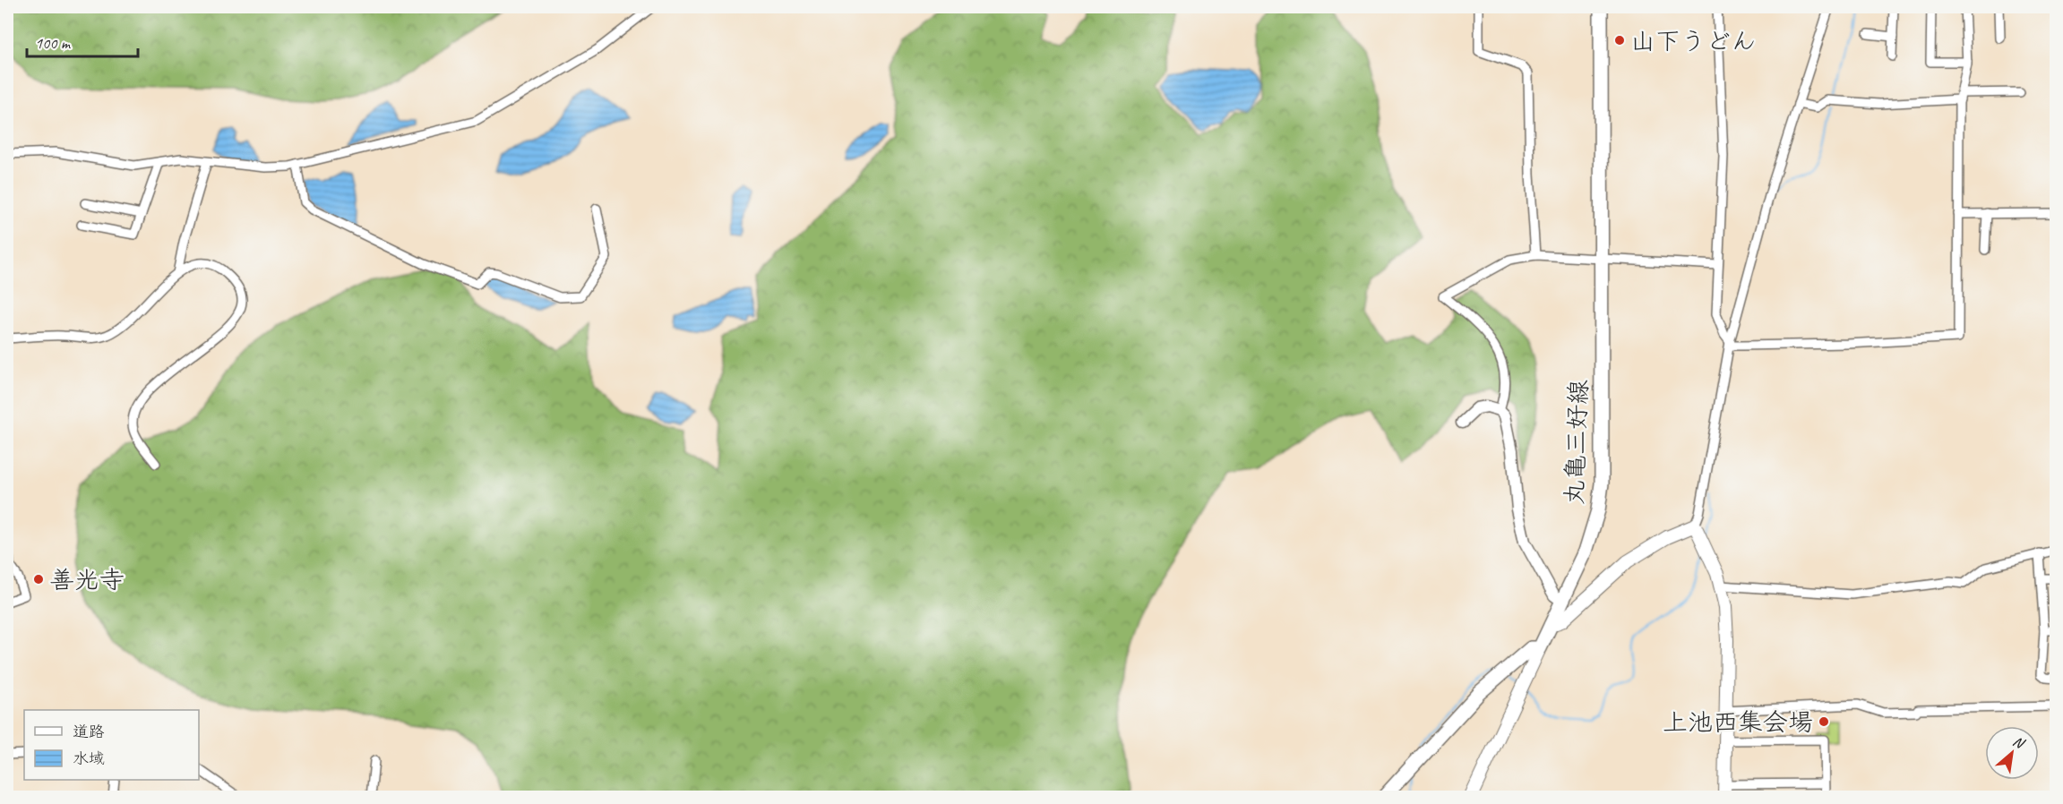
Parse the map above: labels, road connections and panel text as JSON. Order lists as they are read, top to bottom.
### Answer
{
  "streets": {
    "main road": ["丸亀三好線"]
  },
  "places": ["山下うどん", "善光寺", "上池西集会場"],
  "legend": ["道路", "水域"],
  "scale_bar": "100 m",
  "north": "top right"
}
